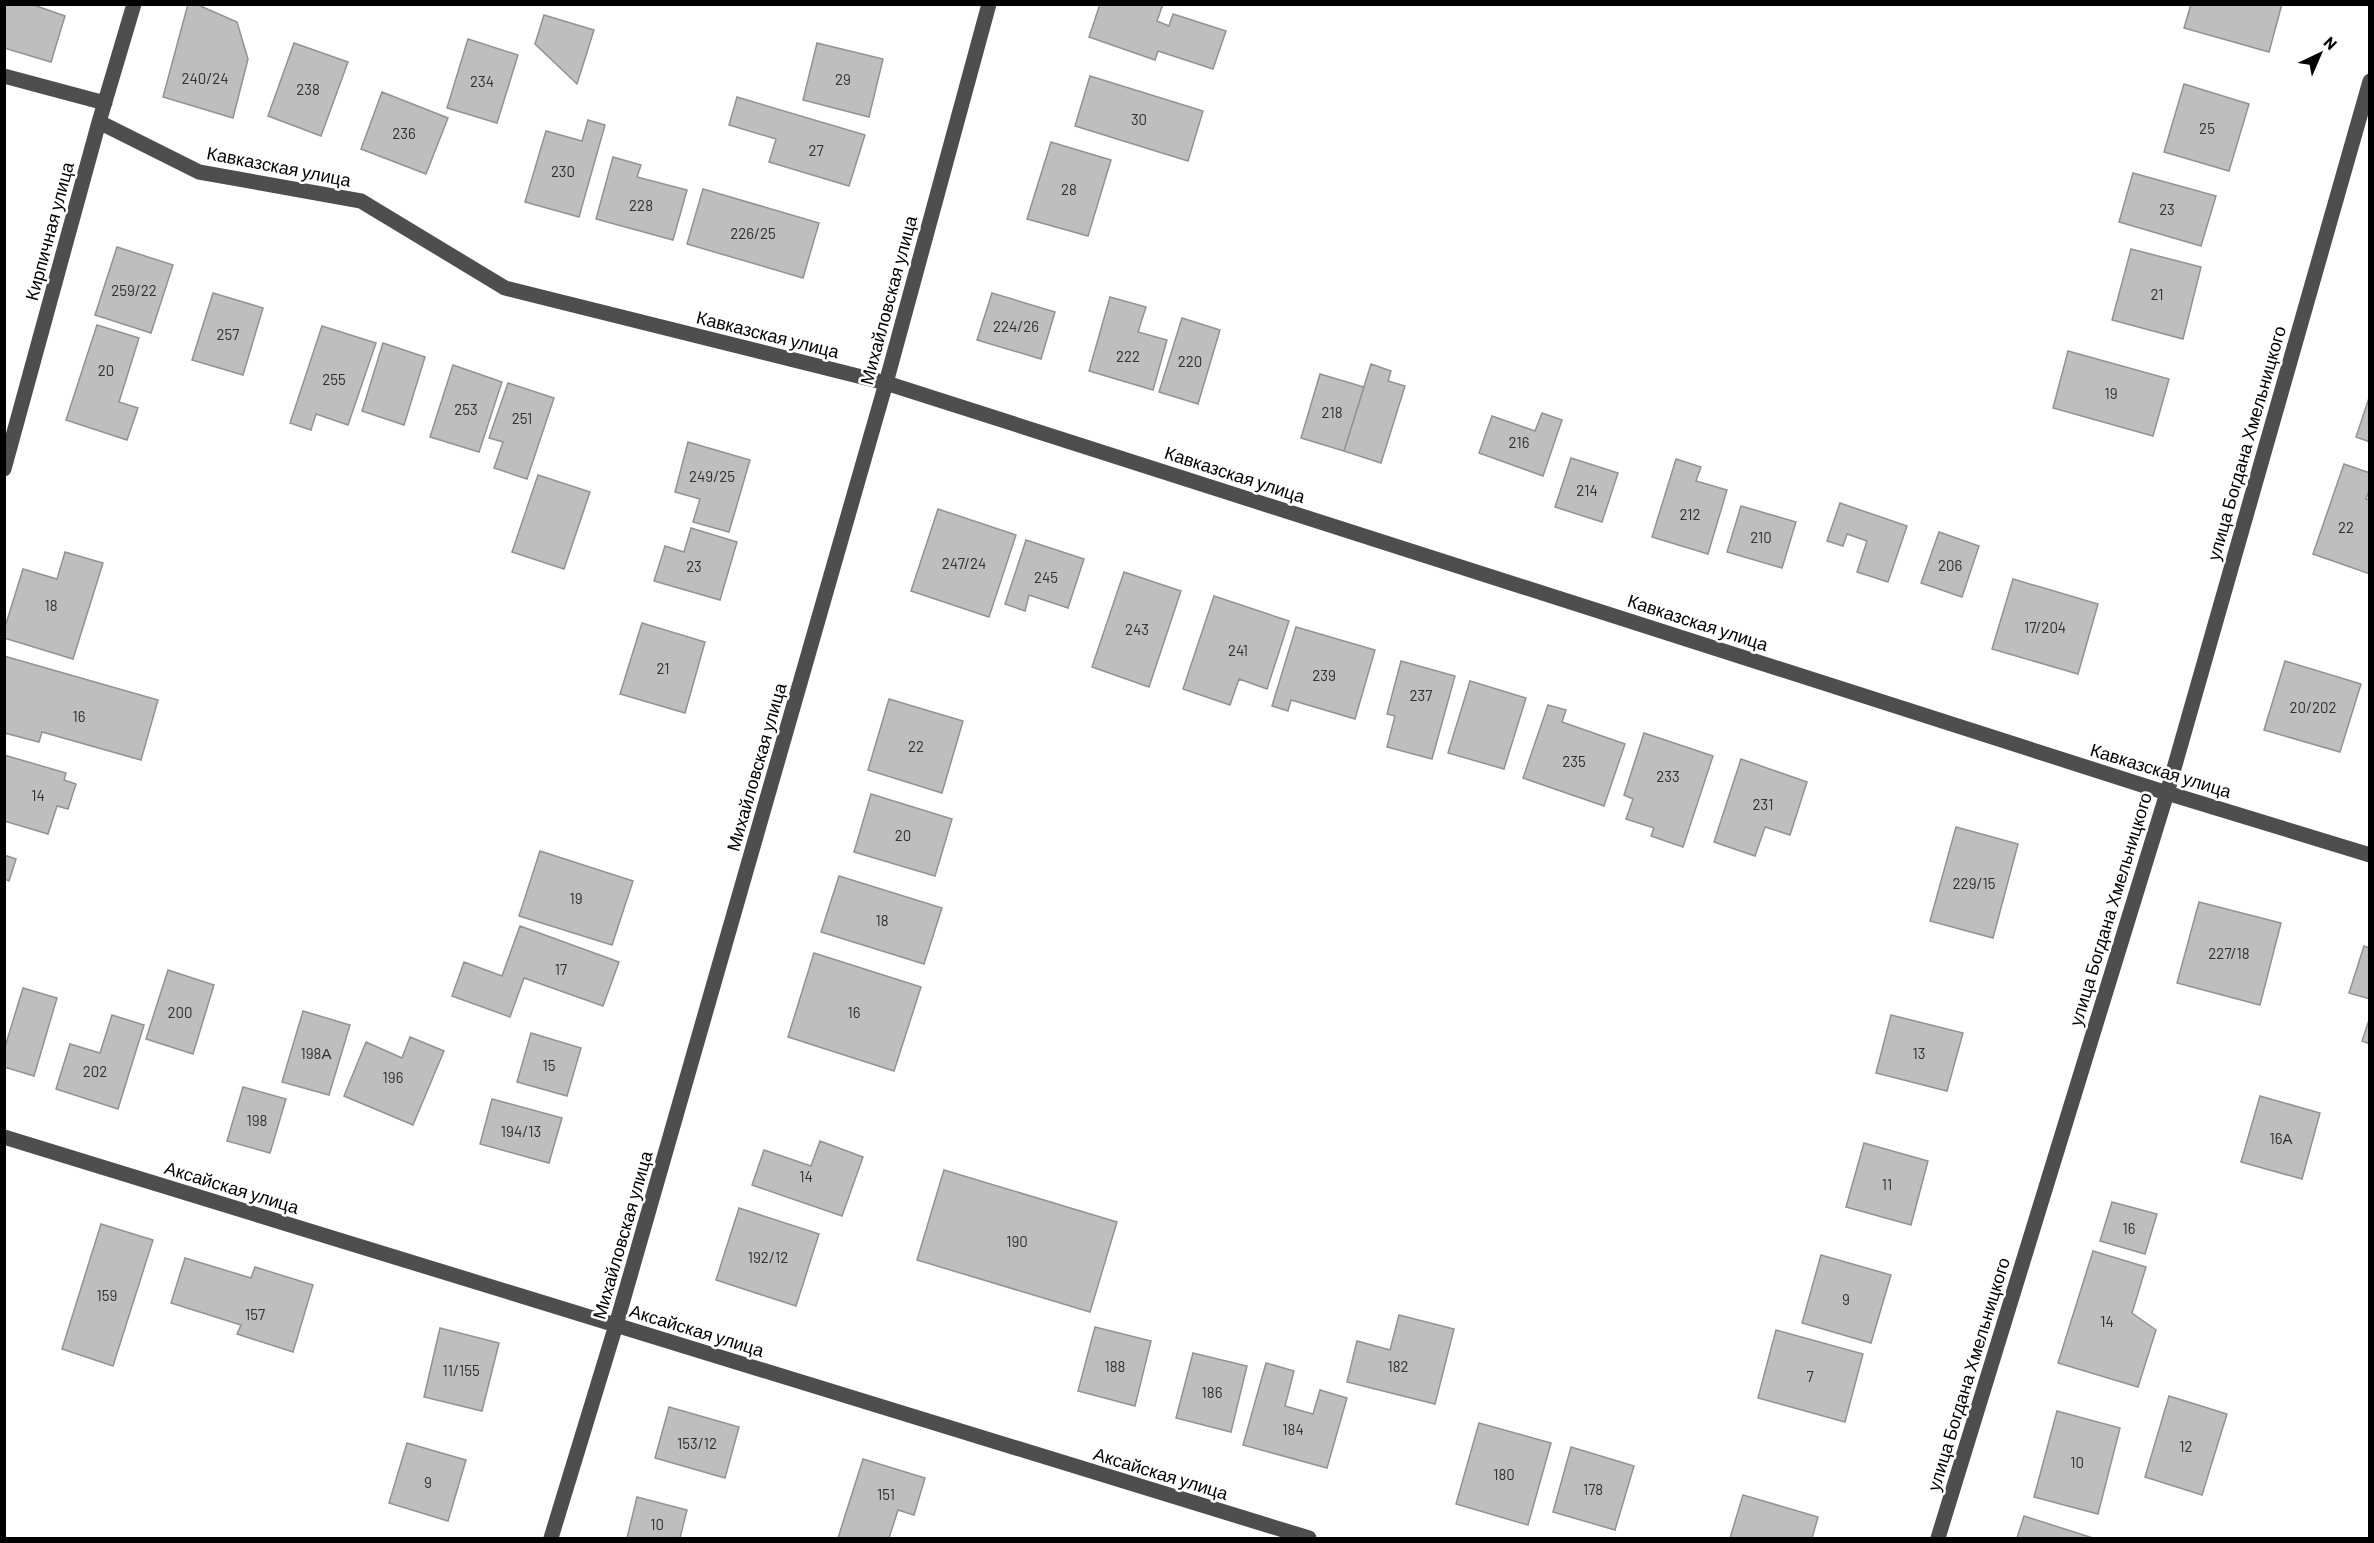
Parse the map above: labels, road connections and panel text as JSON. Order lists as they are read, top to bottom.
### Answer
{
  "streets": {
    "street": [
      "Кавказская улица",
      "Кирпичная улица",
      "Михайловская улица",
      "улица Богдана Хмельницкого",
      "Аксайская улица"
    ]
  },
  "crossings": [
    ["Кавказская улица", "Кирпичная улица"],
    ["Кавказская улица", "Михайловская улица"],
    ["Кавказская улица", "улица Богдана Хмельницкого"],
    ["Михайловская улица", "Аксайская улица"]
  ],
  "house_numbers": [
    "240/24",
    "29",
    "234",
    "238",
    "30",
    "25",
    "236",
    "27",
    "230",
    "28",
    "228",
    "23",
    "226/25",
    "259/22",
    "21",
    "224/26",
    "257",
    "222",
    "220",
    "20",
    "255",
    "19",
    "253",
    "218",
    "251",
    "216",
    "249/25",
    "214",
    "212",
    "22",
    "210",
    "247/24",
    "206",
    "23",
    "245",
    "18",
    "17/204",
    "243",
    "241",
    "21",
    "239",
    "237",
    "20/202",
    "16",
    "22",
    "235",
    "233",
    "14",
    "231",
    "20",
    "229/15",
    "19",
    "18",
    "227/18",
    "17",
    "200",
    "16",
    "198А",
    "13",
    "15",
    "202",
    "196",
    "198",
    "194/13",
    "16А",
    "14",
    "11",
    "16",
    "190",
    "192/12",
    "159",
    "9",
    "157",
    "14",
    "188",
    "182",
    "11/155",
    "7",
    "186",
    "184",
    "153/12",
    "12",
    "10",
    "180",
    "9",
    "178",
    "151",
    "10"
  ],
  "north": "top right"
}
